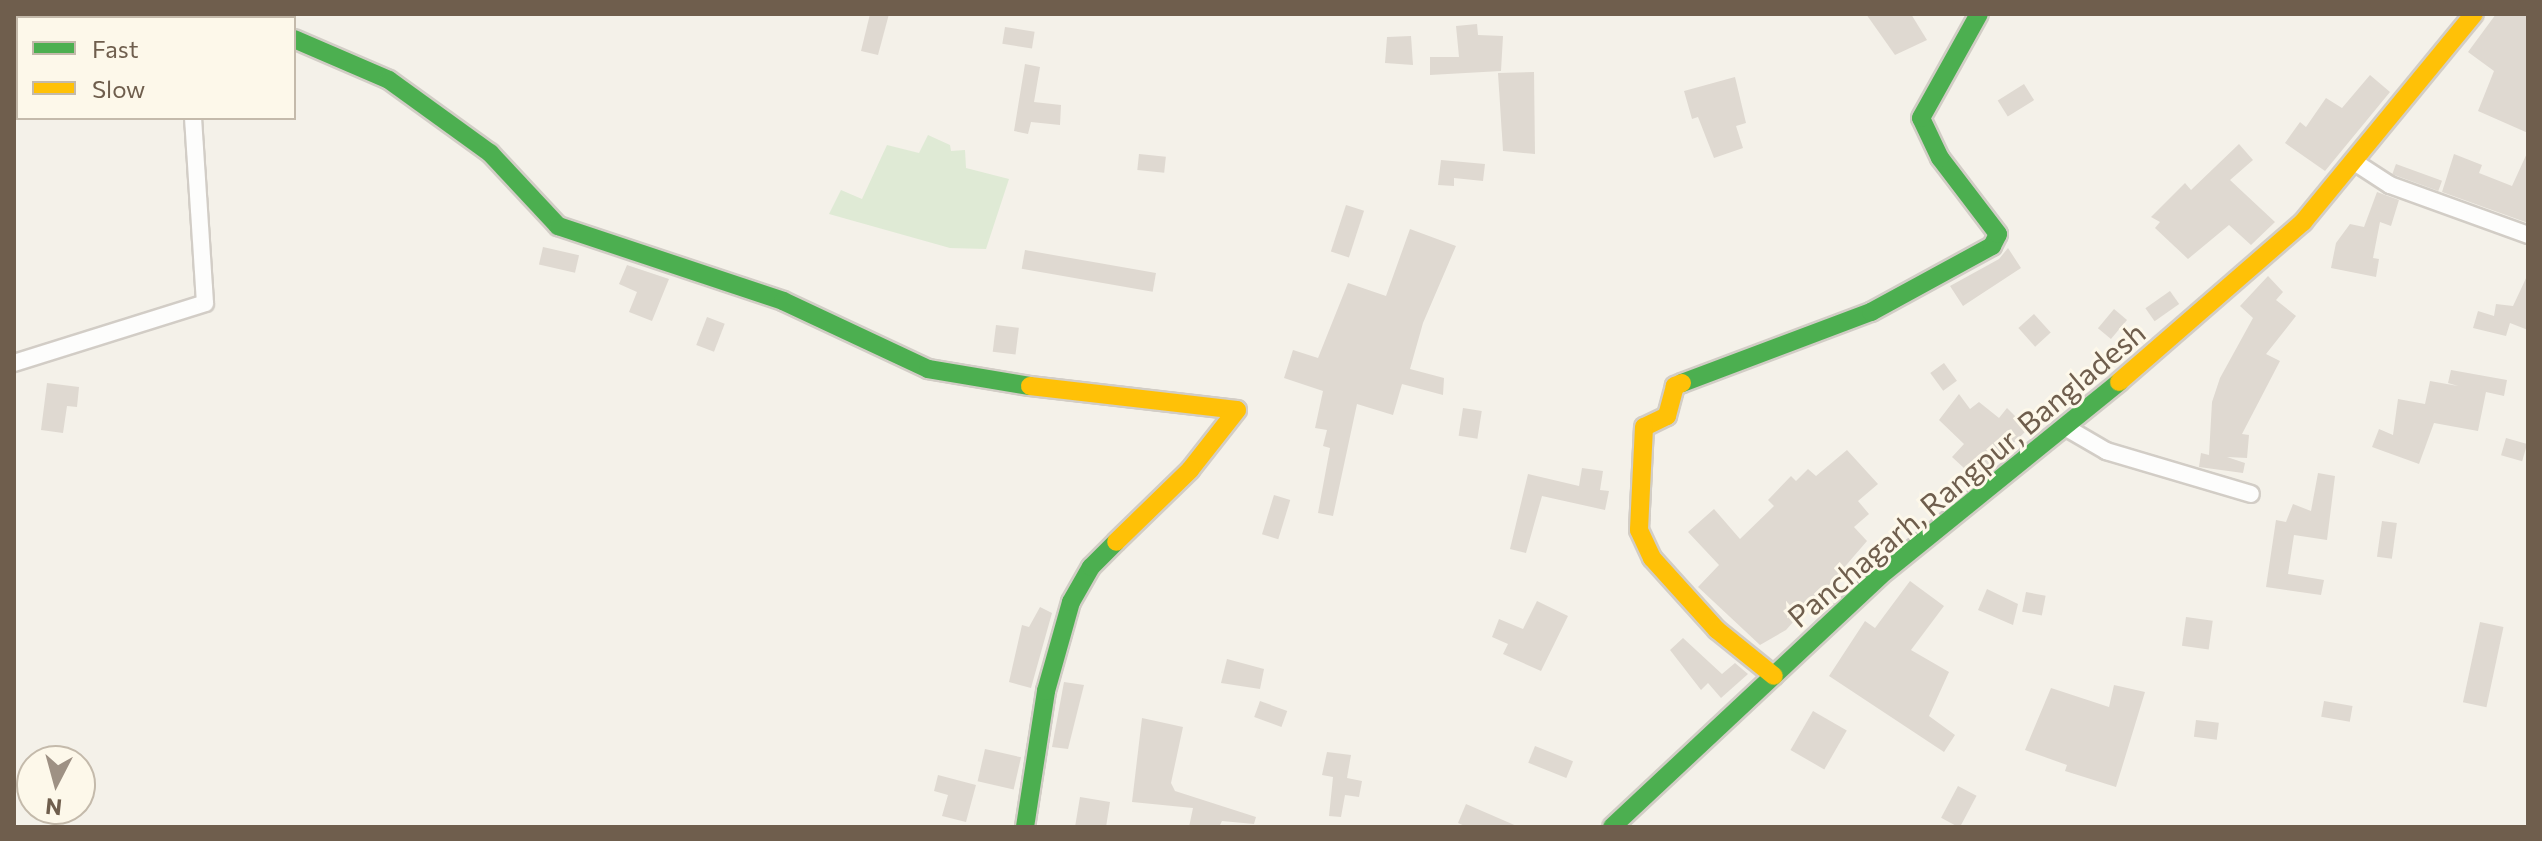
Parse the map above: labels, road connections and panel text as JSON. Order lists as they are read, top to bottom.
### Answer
{
  "streets": {
    "street": ["Panchagarh, Rangpur, Bangladesh"]
  },
  "legend": ["Fast", "Slow"],
  "north": "bottom"
}
